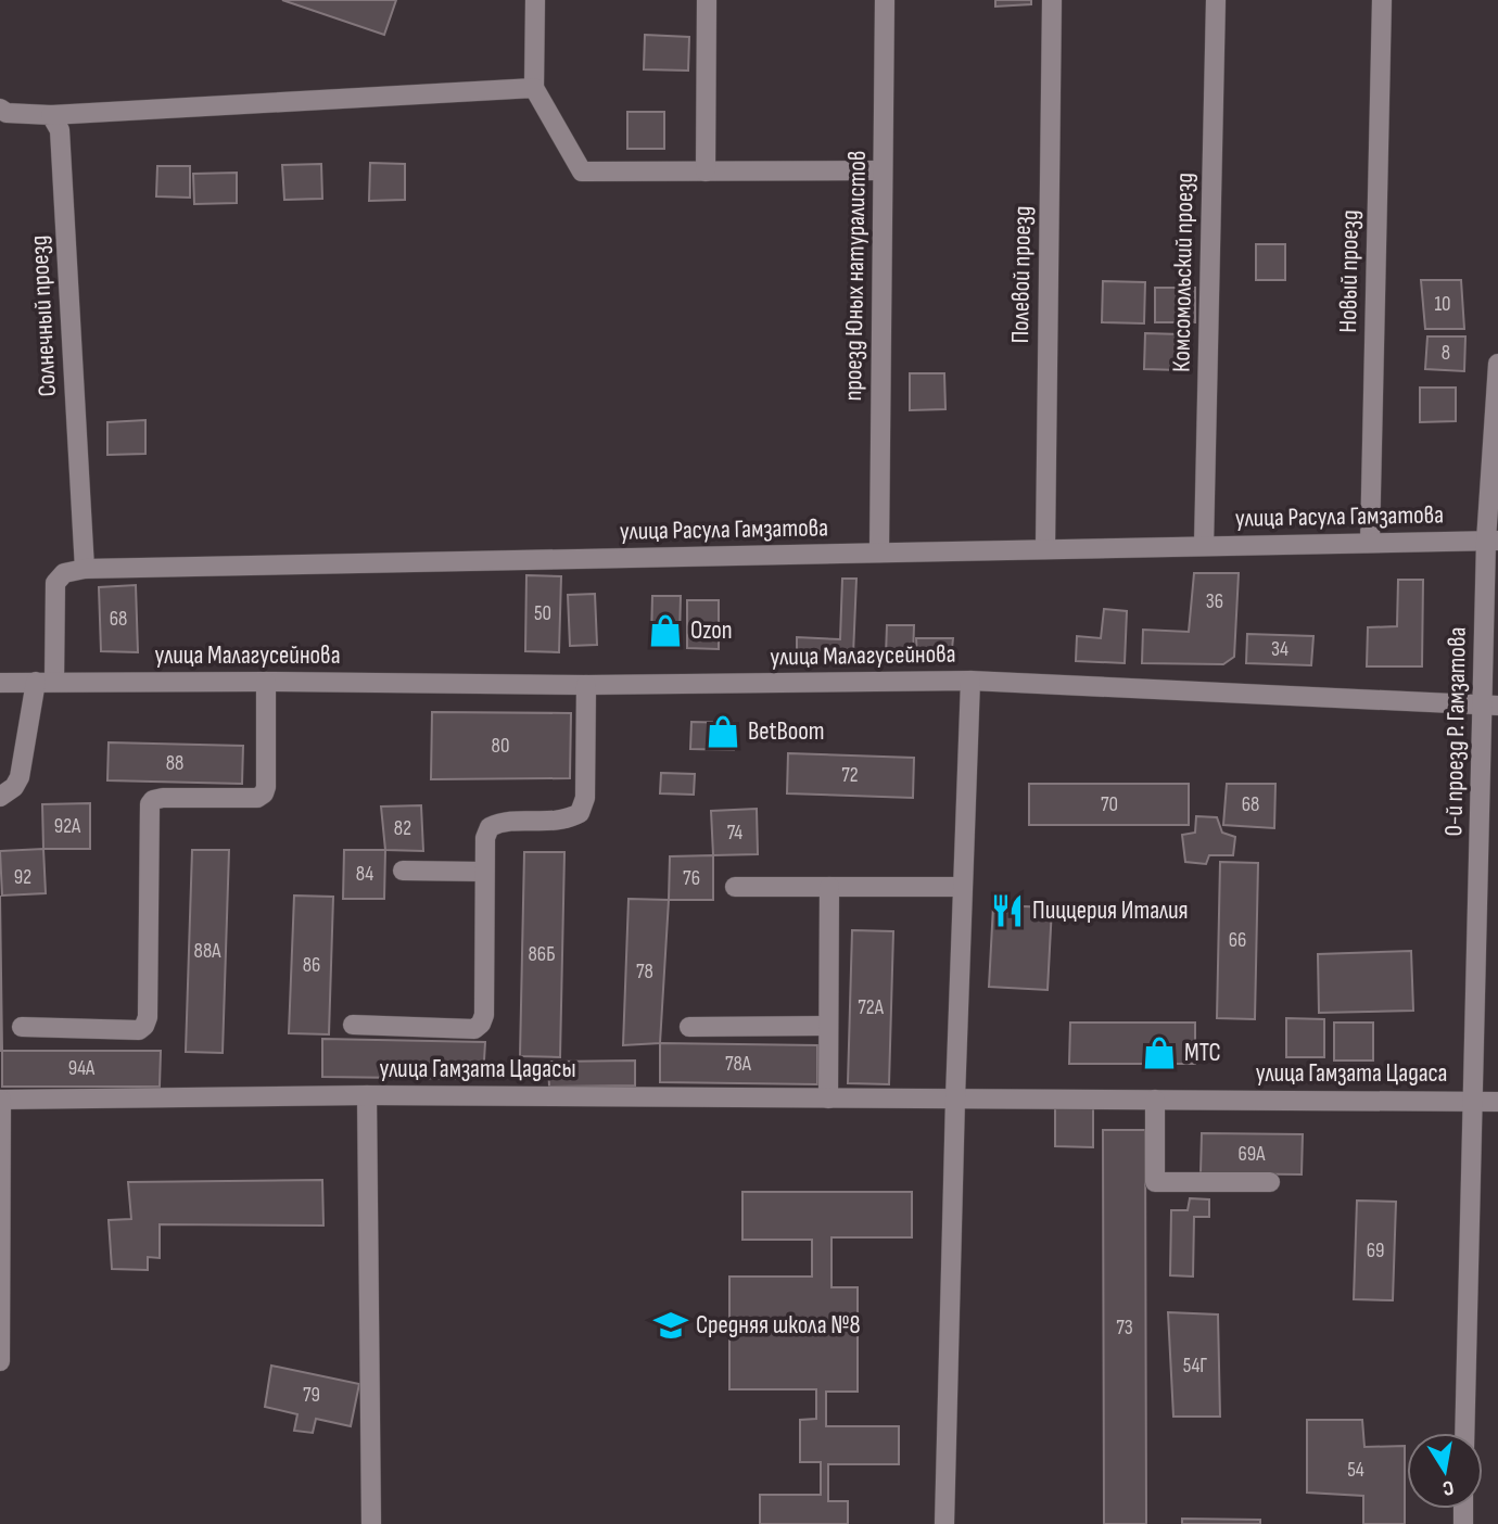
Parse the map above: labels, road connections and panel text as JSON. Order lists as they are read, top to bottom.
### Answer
{
  "streets": {
    "street": [
      "Новый проезд",
      "Комсомольский проезд",
      "Полевой проезд",
      "проезд Юных натуралистов",
      "Солнечный проезд",
      "улица Расула Гамзатова",
      "улица Малагусейнова",
      "0-й проезд Р. Гамзатова",
      "улица Гамзата Цадасы",
      "улица Гамзата Цадаса"
    ]
  },
  "crossings": [
    ["Новый проезд", "улица Расула Гамзатова"],
    ["Комсомольский проезд", "улица Расула Гамзатова"],
    ["Полевой проезд", "улица Расула Гамзатова"],
    ["проезд Юных натуралистов", "улица Расула Гамзатова"],
    ["Солнечный проезд", "улица Расула Гамзатова"],
    ["улица Расула Гамзатова", "0-й проезд Р. Гамзатова"],
    ["улица Малагусейнова", "0-й проезд Р. Гамзатова"],
    ["0-й проезд Р. Гамзатова", "улица Гамзата Цадаса"],
    ["улица Гамзата Цадасы", "улица Гамзата Цадаса"]
  ],
  "places": {
    "shop": ["Ozon", "BetBoom", "МТС"],
    "restaurant": ["Пиццерия Италия"],
    "school or university": ["Средняя школа №8"]
  },
  "house_numbers": [
    "10",
    "8",
    "36",
    "50",
    "68",
    "34",
    "80",
    "88",
    "72",
    "70",
    "68",
    "92А",
    "82",
    "74",
    "84",
    "92",
    "76",
    "66",
    "88А",
    "86Б",
    "86",
    "78",
    "72А",
    "78А",
    "94А",
    "69А",
    "69",
    "73",
    "54Г",
    "79",
    "54"
  ],
  "north": "bottom"
}
